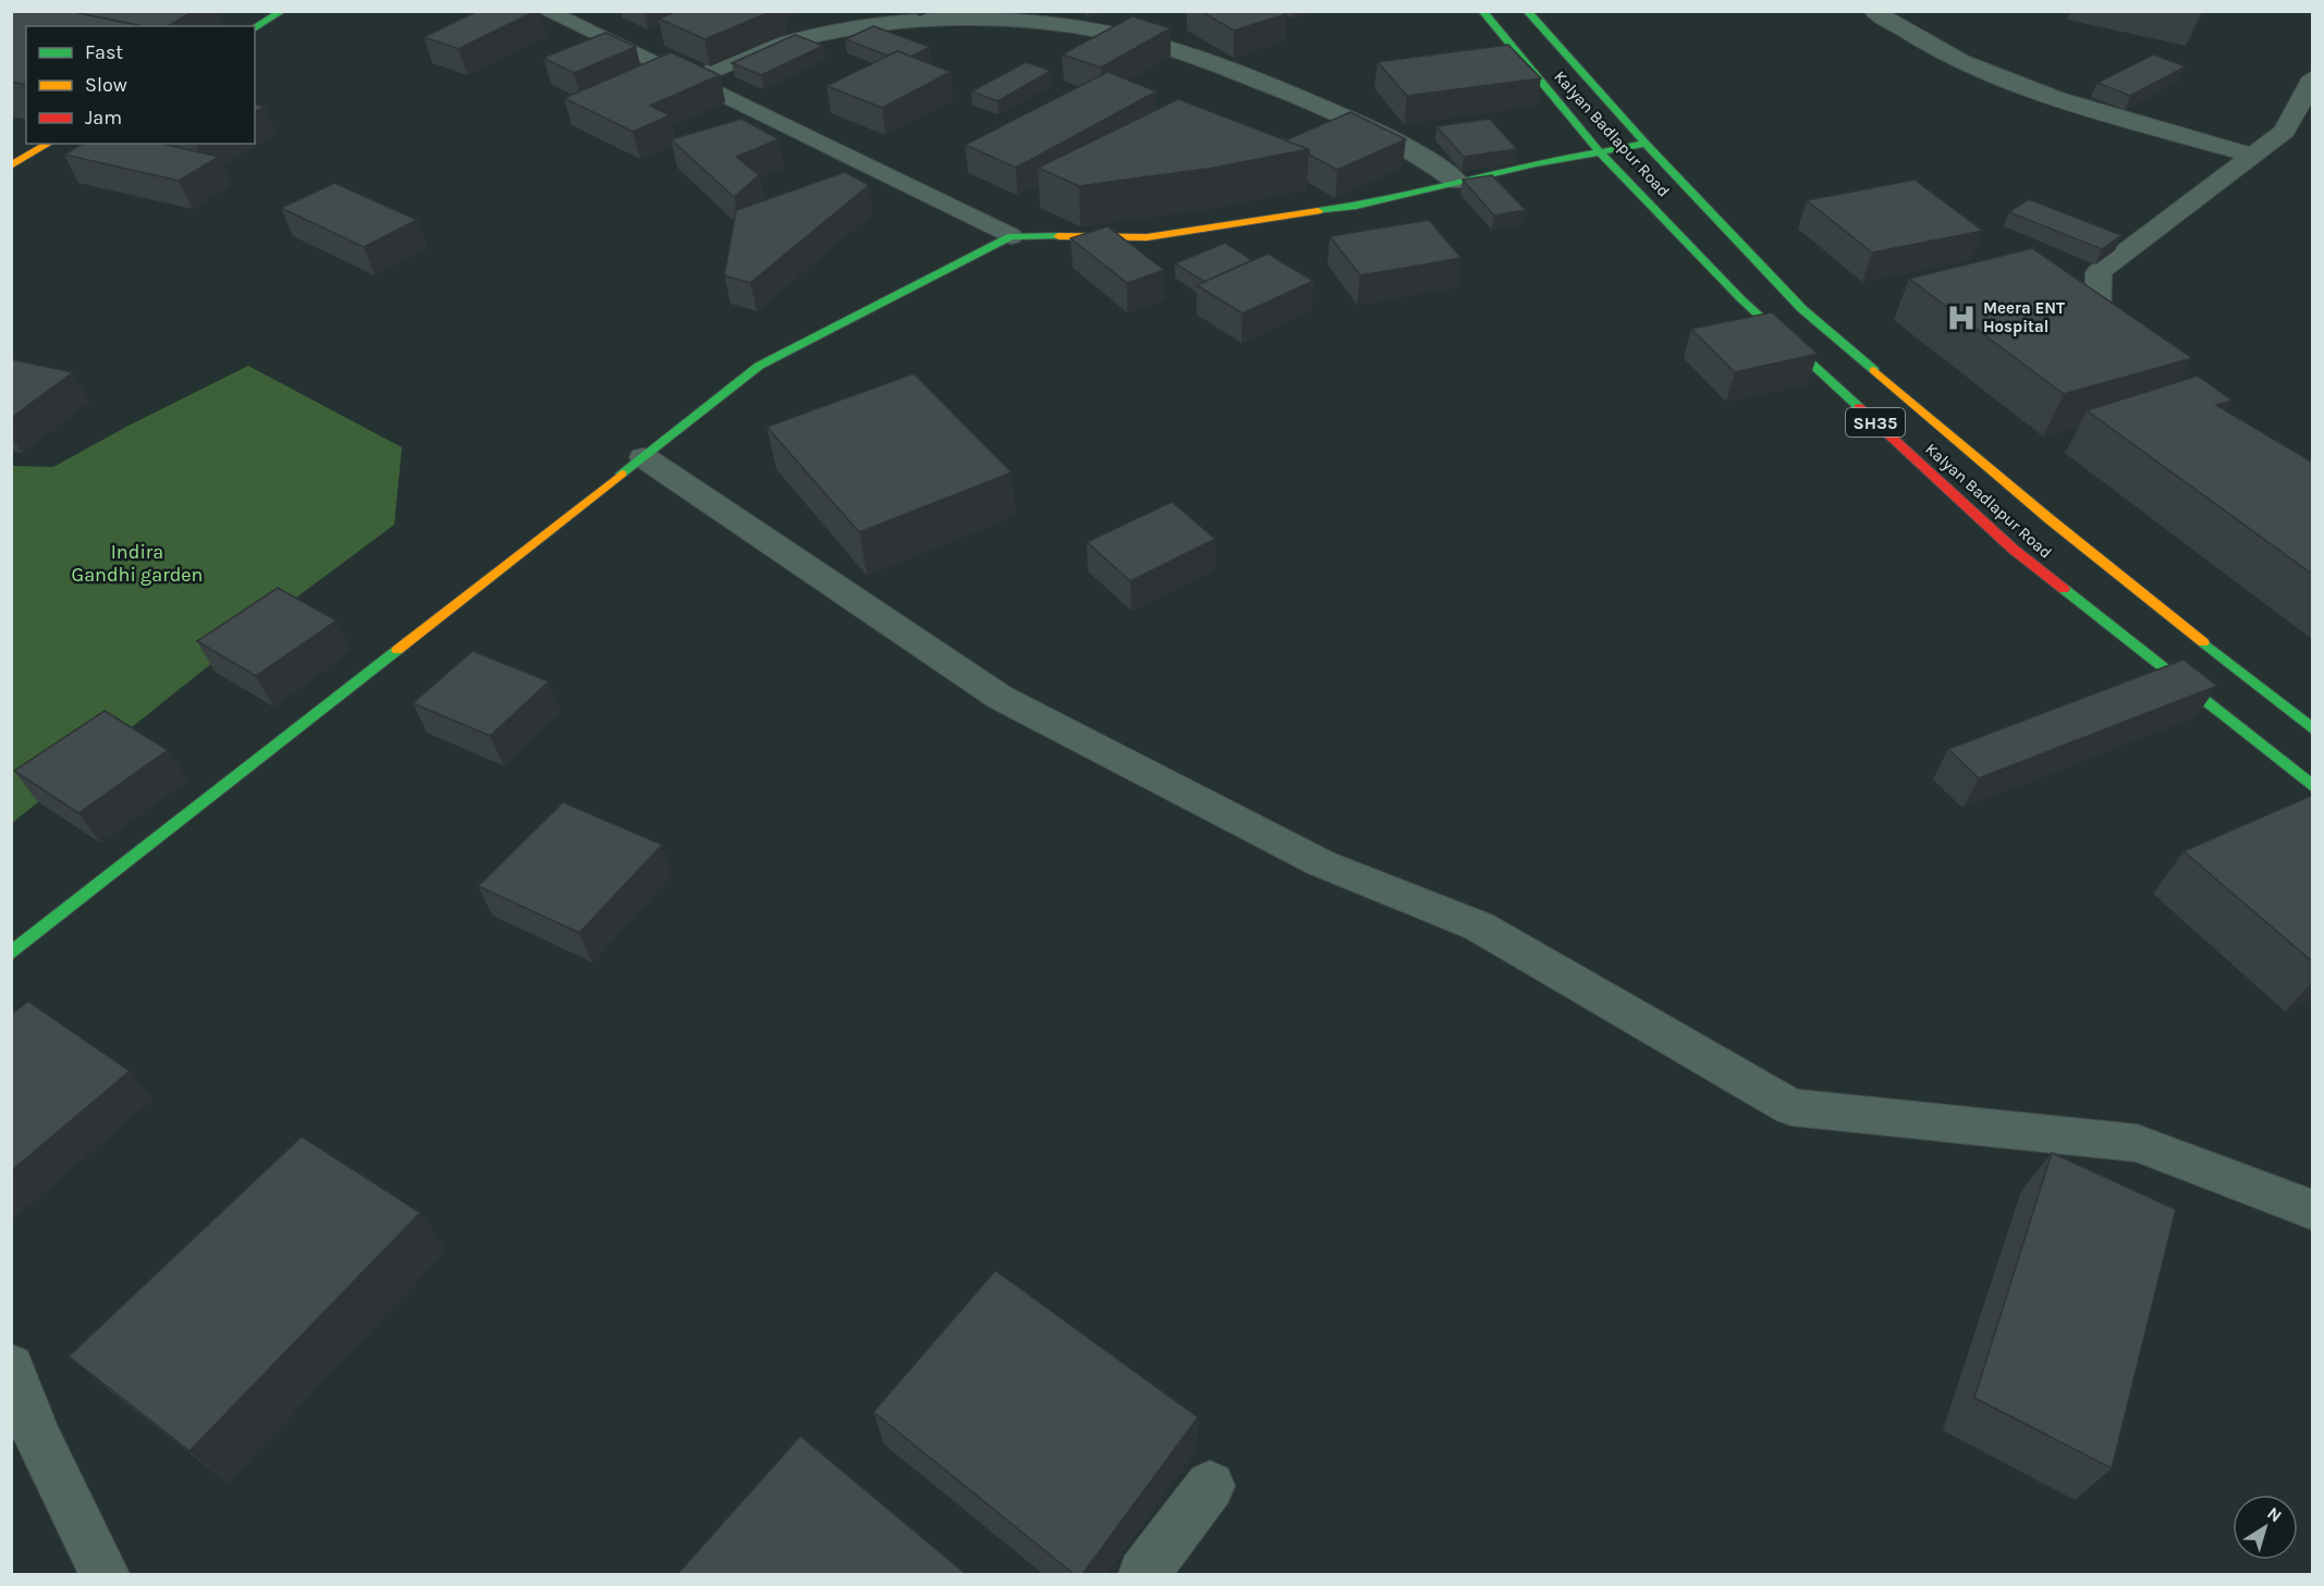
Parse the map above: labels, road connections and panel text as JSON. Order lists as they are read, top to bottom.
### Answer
{
  "streets": {
    "main road": ["Kalyan Badlapur Road", "SH35"]
  },
  "parks": ["Indira Gandhi garden"],
  "places": {
    "hospital": ["Meera ENT Hospital"]
  },
  "legend": ["Fast", "Slow", "Jam"],
  "north": "top right"
}
